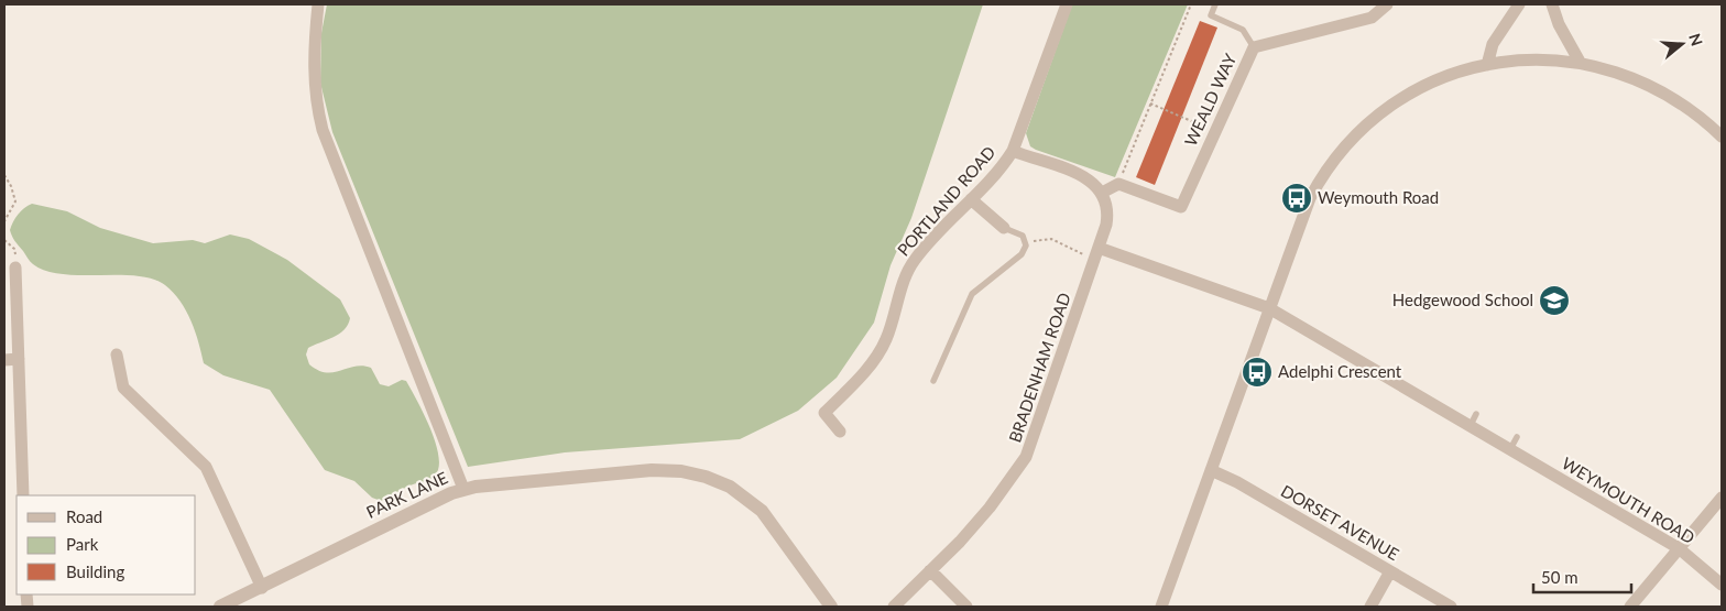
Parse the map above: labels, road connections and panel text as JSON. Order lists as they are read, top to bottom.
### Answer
{
  "streets": {
    "street": [
      "WEALD WAY",
      "PORTLAND ROAD",
      "BRADENHAM ROAD",
      "PARK LANE",
      "WEYMOUTH ROAD",
      "DORSET AVENUE"
    ]
  },
  "crossings": [
    ["BRADENHAM ROAD", "WEYMOUTH ROAD"]
  ],
  "places": {
    "bus stop": ["Weymouth Road", "Adelphi Crescent"],
    "school or university": ["Hedgewood School"]
  },
  "legend": ["Road", "Park", "Building"],
  "scale_bar": "50 m",
  "north": "right"
}
